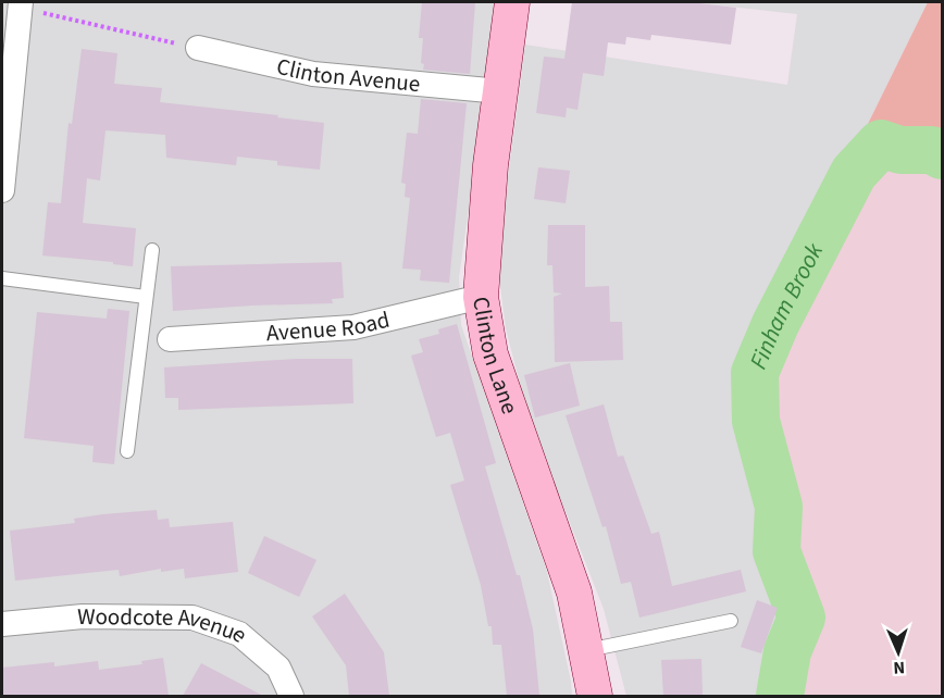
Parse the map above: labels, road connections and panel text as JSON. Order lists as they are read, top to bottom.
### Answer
{
  "streets": {
    "main road": ["Clinton Lane"],
    "street": ["Clinton Avenue", "Avenue Road", "Woodcote Avenue"]
  },
  "crossings": [
    ["Clinton Avenue", "Clinton Lane"],
    ["Avenue Road", "Clinton Lane"]
  ],
  "water": ["Finham Brook"],
  "north": "bottom"
}
